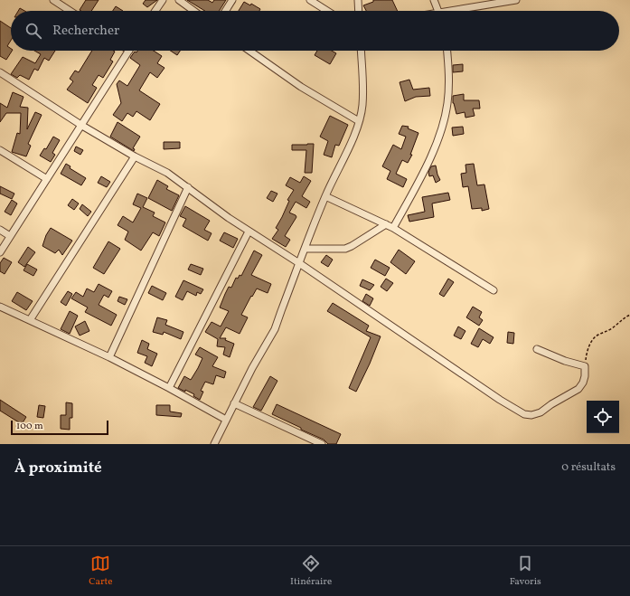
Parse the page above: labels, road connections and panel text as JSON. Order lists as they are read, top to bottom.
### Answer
{
  "scale_bar": "100 m",
  "page": {
    "search": "Rechercher",
    "scale": "100 m",
    "heading": ["À proximité", "0 résultats"],
    "nav": ["Carte", "Itinéraire", "Favoris"]
  }
}
